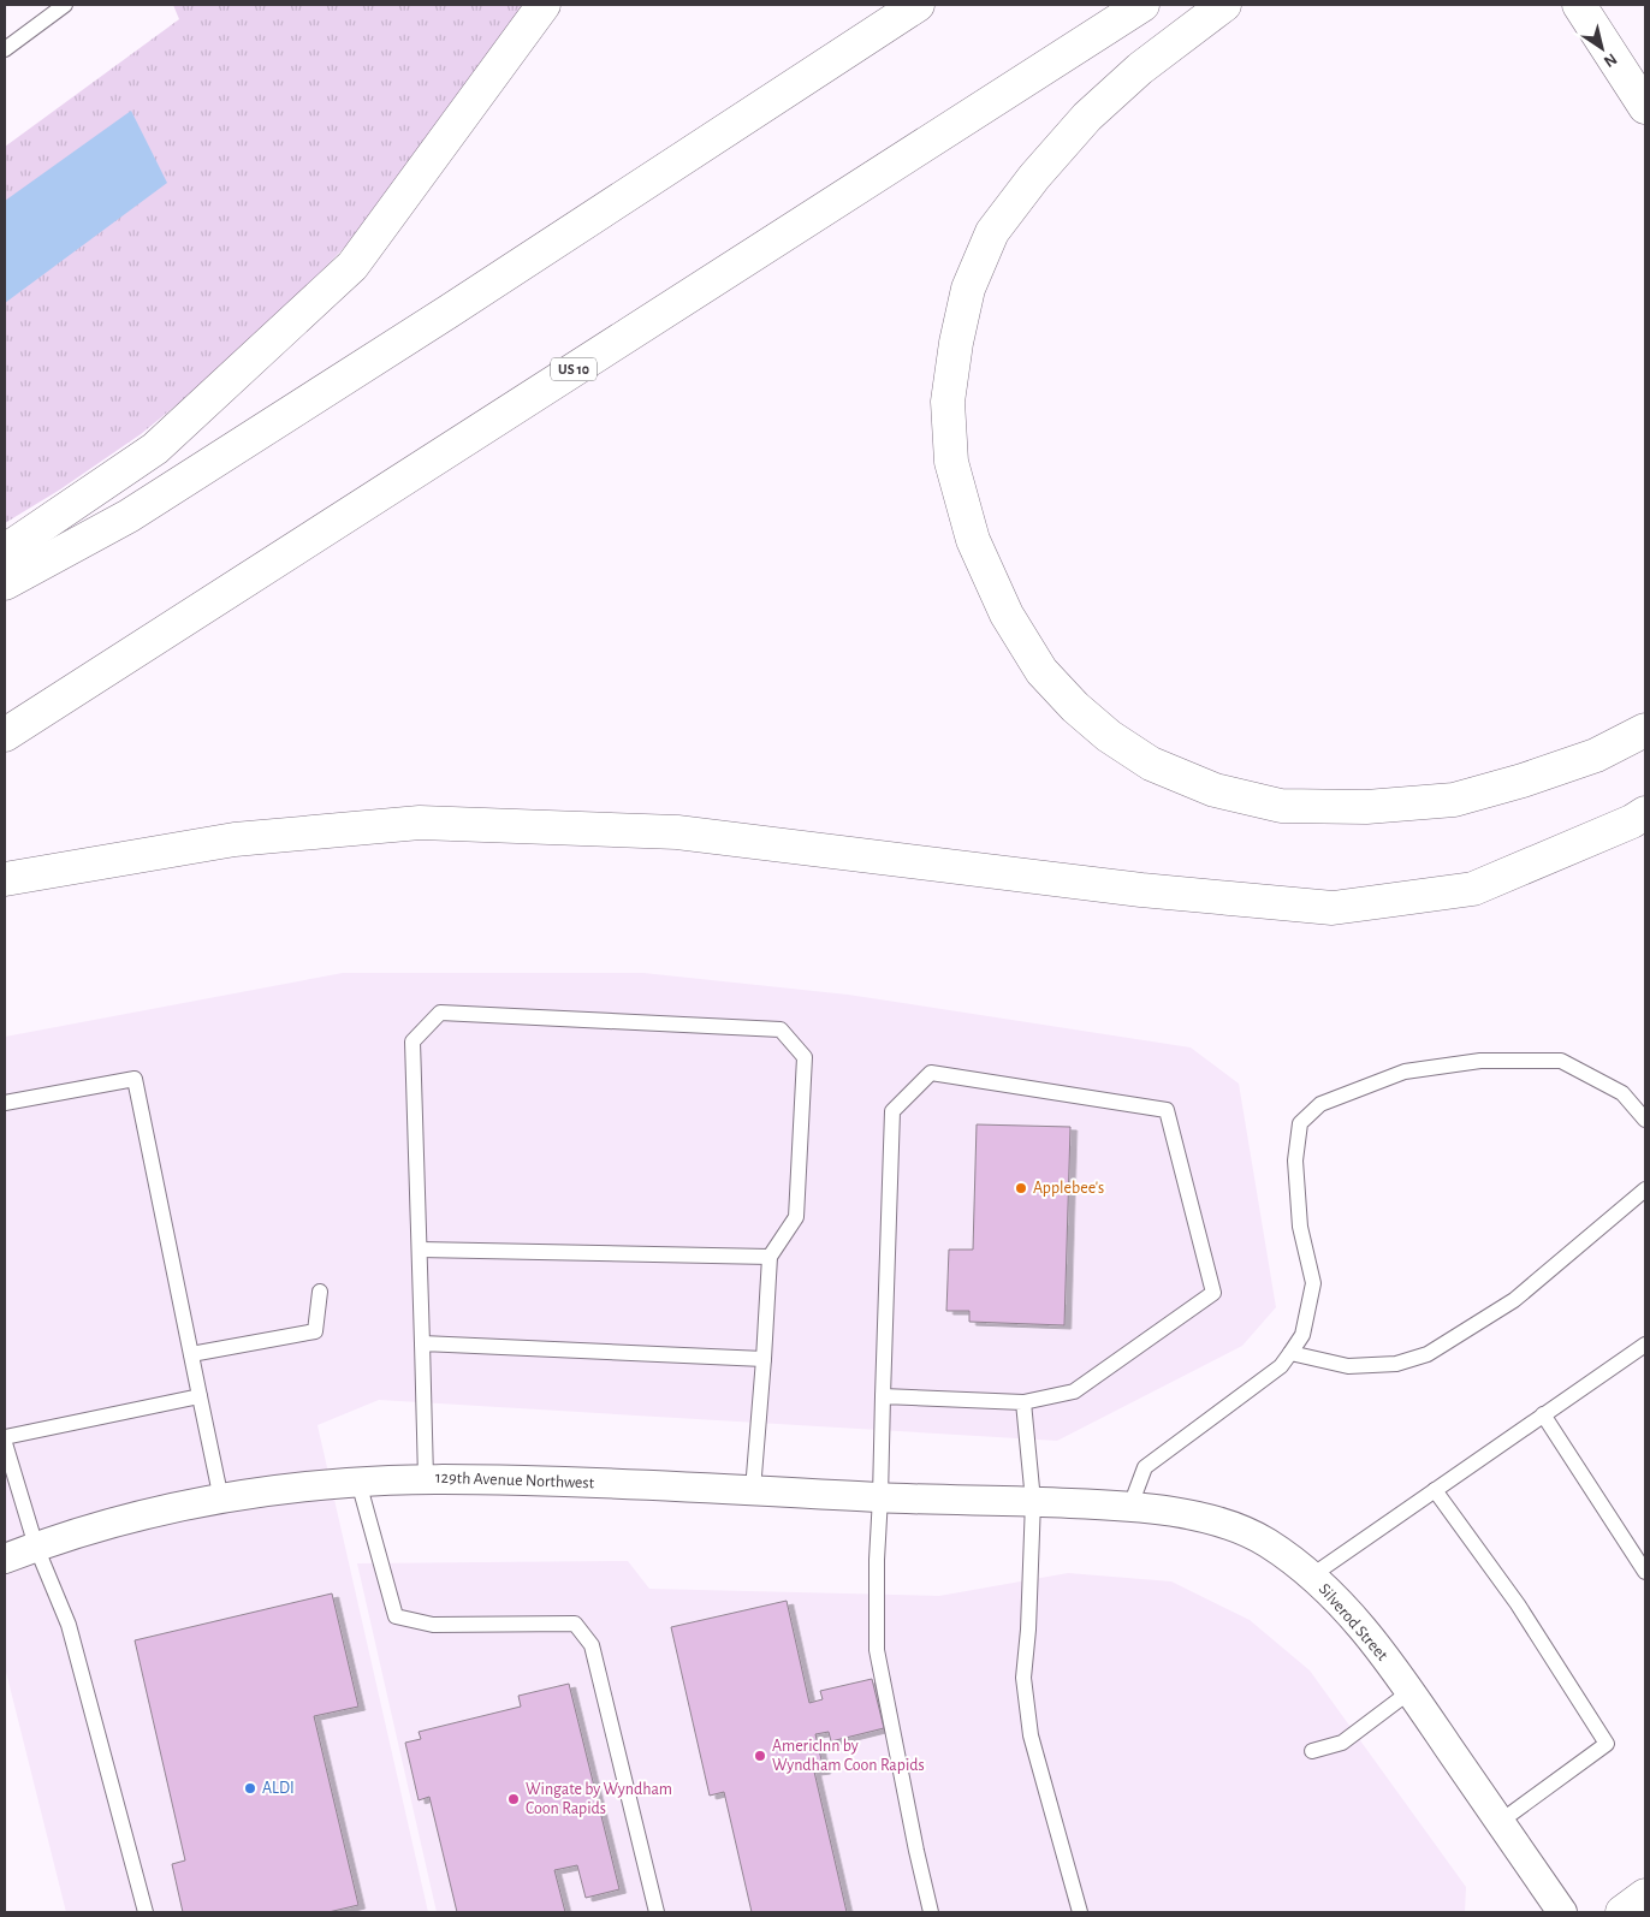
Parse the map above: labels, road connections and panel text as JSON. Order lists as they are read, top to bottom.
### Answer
{
  "streets": {
    "main road": ["US 10"],
    "street": ["129th Avenue Northwest", "Silverod Street"]
  },
  "crossings": [
    ["129th Avenue Northwest", "Silverod Street"]
  ],
  "places": [
    "Applebee's",
    "AmericInn by Wyndham Coon Rapids",
    "ALDI",
    "Wingate by Wyndham Coon Rapids"
  ],
  "north": "bottom right"
}
